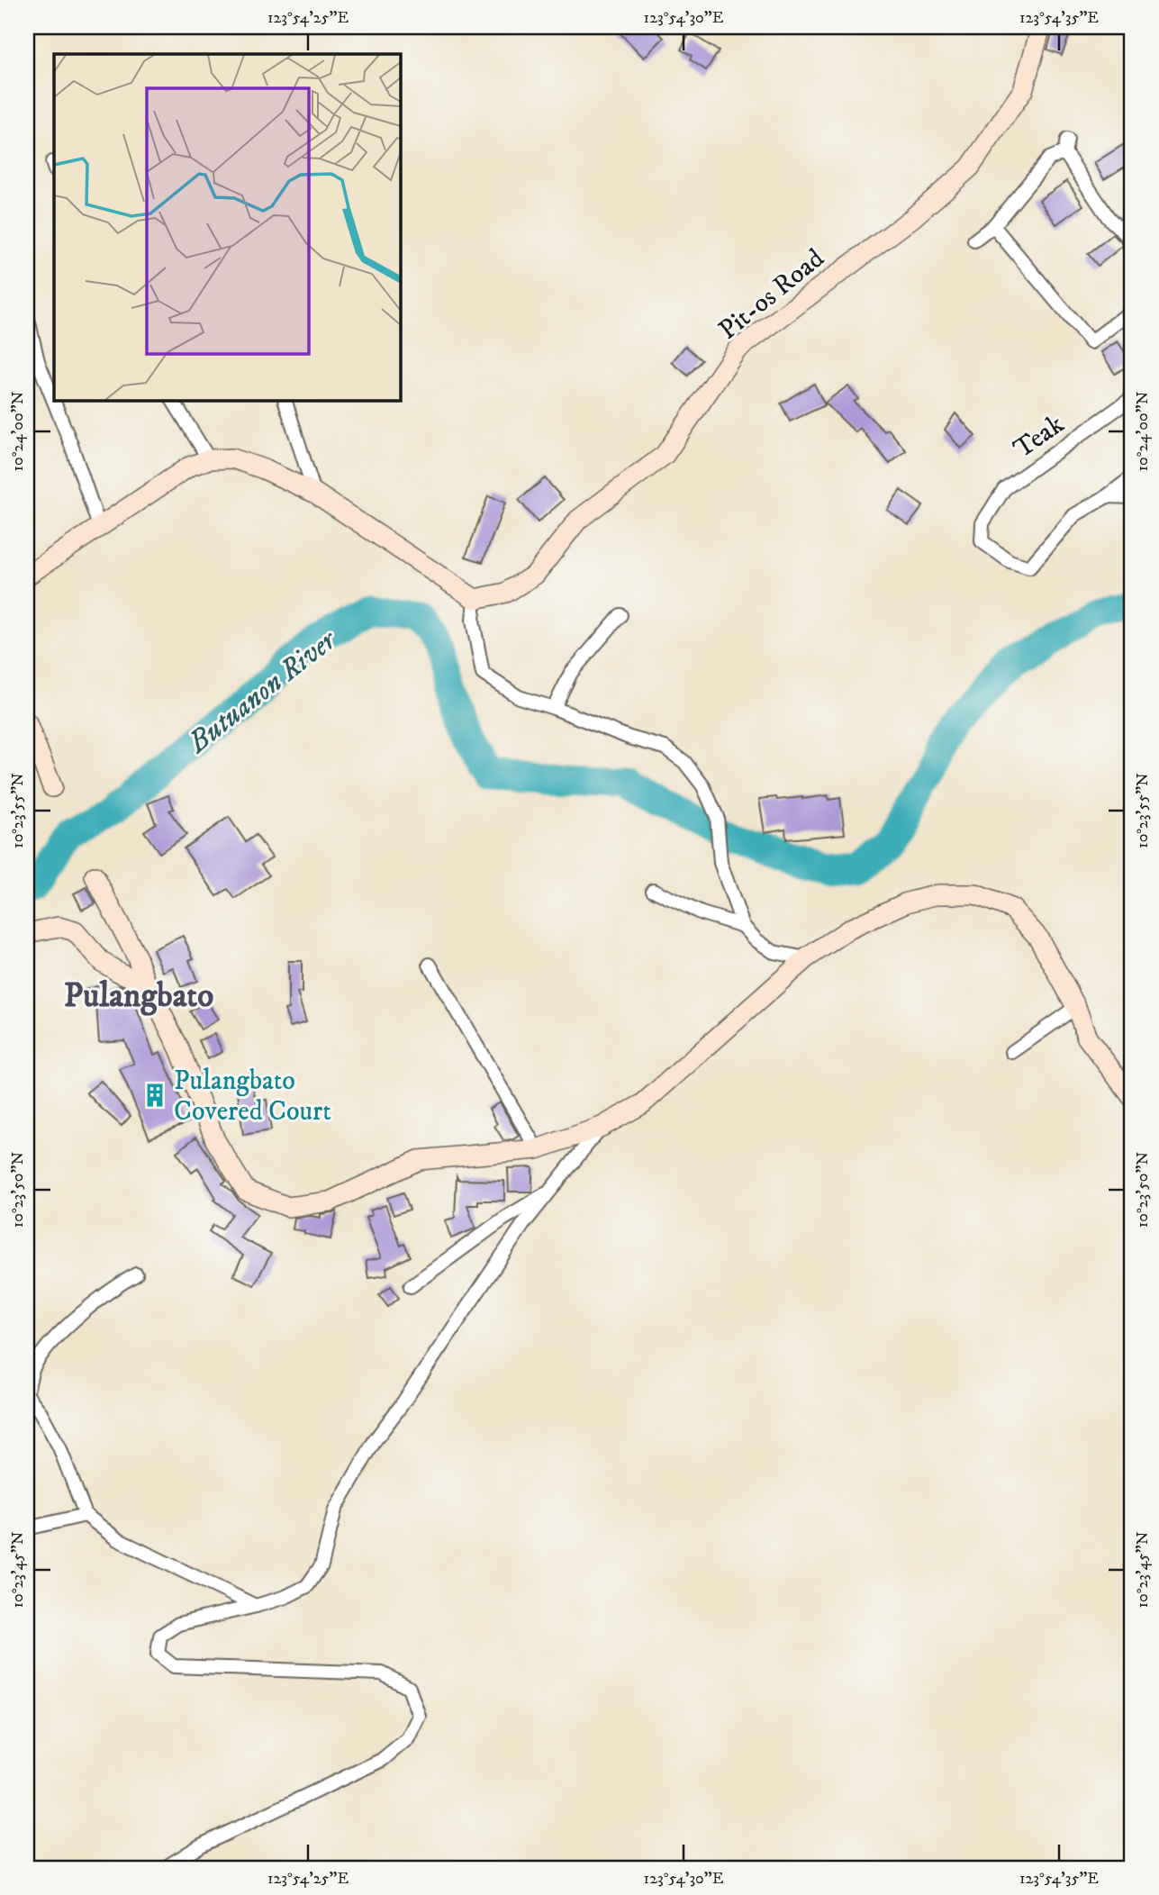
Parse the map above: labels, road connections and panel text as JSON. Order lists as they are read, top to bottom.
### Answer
{
  "streets": {
    "street": ["Pit-os Road", "Teak"]
  },
  "districts": ["Pulangbato"],
  "water": ["Butuanon River"],
  "places": {
    "building": ["Pulangbato Covered Court"]
  },
  "coordinates": [
    "123°54'25\"E",
    "123°54'30\"E",
    "123°54'35\"E",
    "10°24'00\"N",
    "10°23'55\"N",
    "10°23'50\"N",
    "10°23'45\"N"
  ]
}
